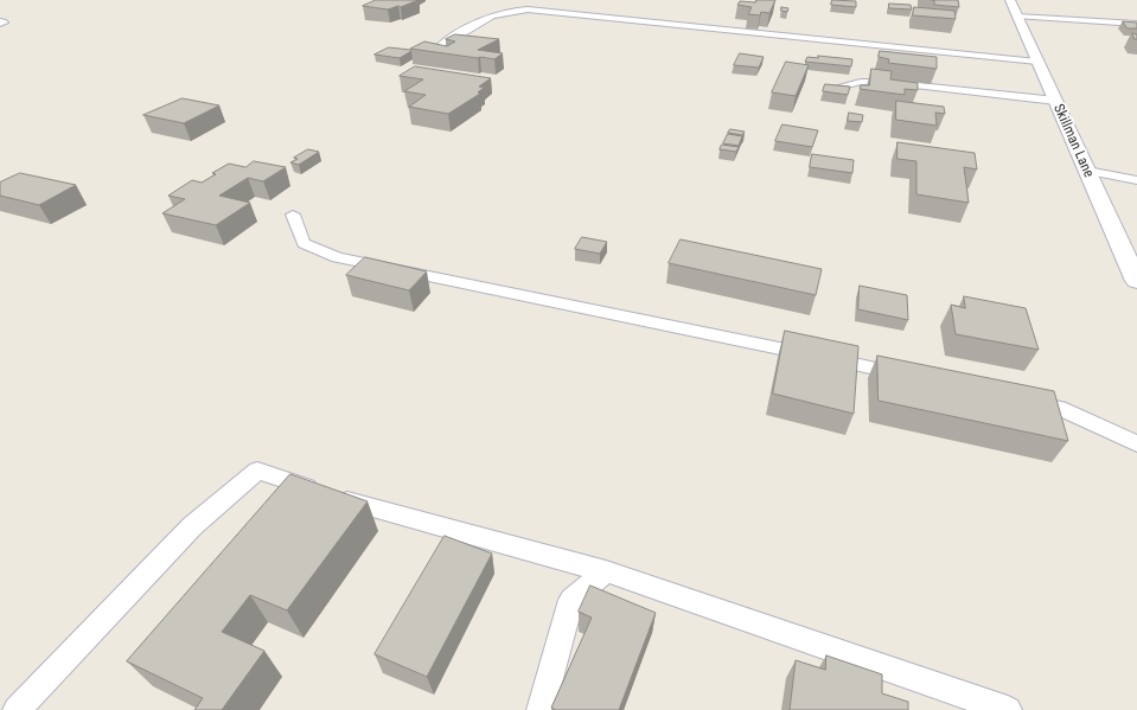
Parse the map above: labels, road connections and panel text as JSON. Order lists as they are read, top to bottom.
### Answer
{
  "streets": {
    "street": ["Skillman Lane"]
  }
}
